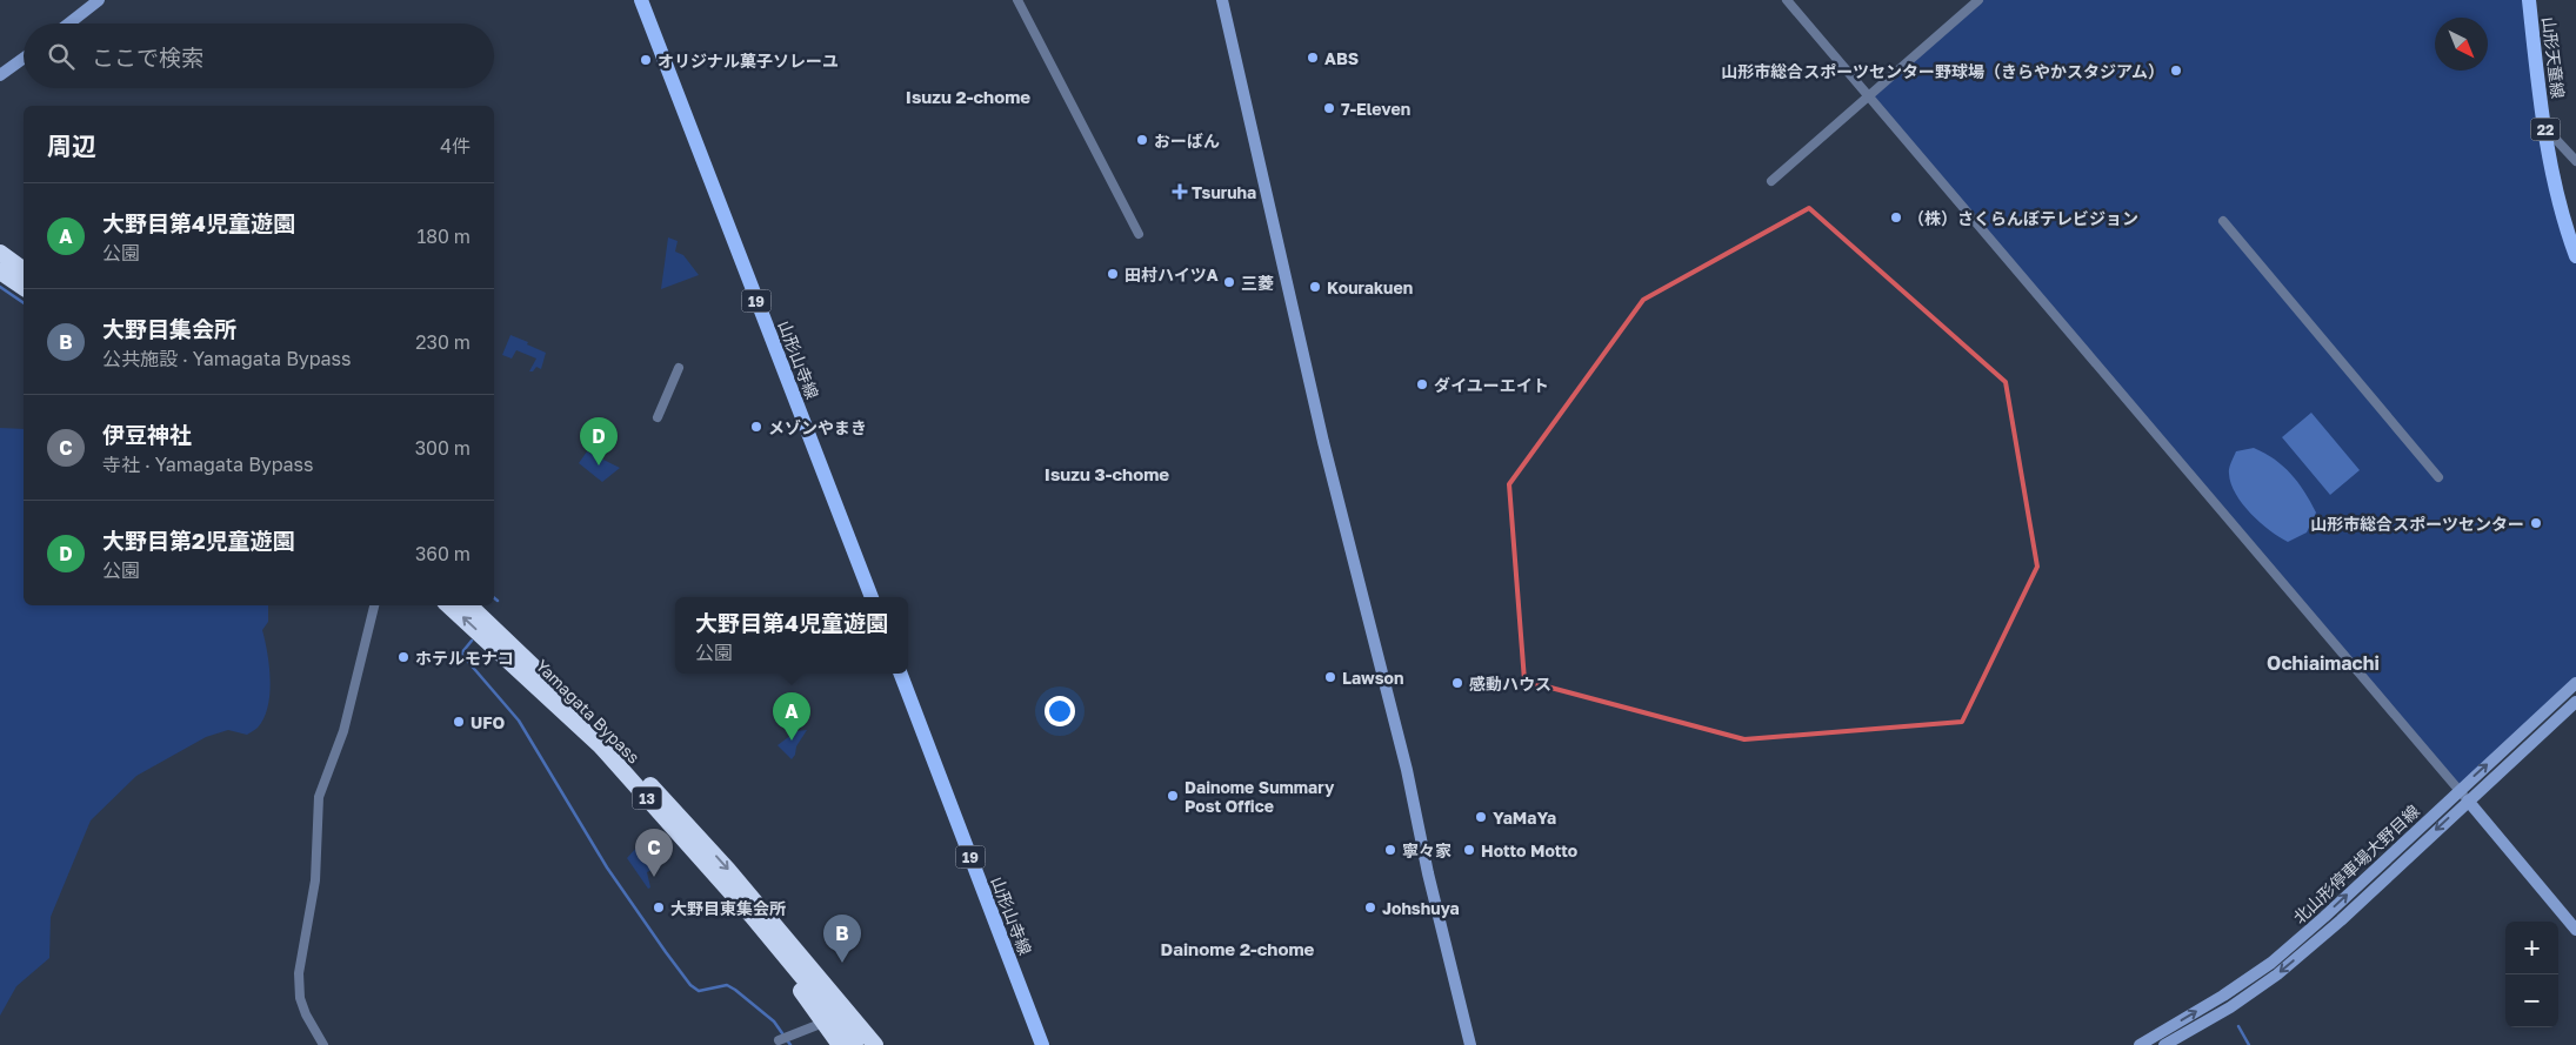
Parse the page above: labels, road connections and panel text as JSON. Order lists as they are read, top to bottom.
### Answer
{
  "streets": {
    "highway": ["Yamagata Bypass", "13"],
    "main road": [
      "山形天童線",
      "22",
      "19",
      "山形山寺線"
    ],
    "street": ["北山形停車場大野目線"]
  },
  "districts": [
    "Isuzu 2-chome",
    "Isuzu 3-chome",
    "Ochiaimachi",
    "Dainome 2-chome"
  ],
  "places": {
    "other": [
      "ABS",
      "オリジナル菓子ソレーユ",
      "山形市総合スポーツセンター野球場（きらやかスタジアム）",
      "7-Eleven",
      "おーばん",
      "（株）さくらんぼテレビジョン",
      "田村ハイツA",
      "三菱",
      "Kourakuen",
      "ダイユーエイト",
      "メゾンやまき",
      "山形市総合スポーツセンター",
      "ホテルモナコ",
      "Lawson",
      "感動ハウス",
      "UFO",
      "Dainome Summary Post Office",
      "YaMaYa",
      "寧々家",
      "Hotto Motto",
      "大野目東集会所",
      "Johshuya"
    ],
    "health": ["Tsuruha"]
  },
  "north": "bottom right",
  "page": {
    "search": "ここで検索",
    "heading": ["周辺", "4件"],
    "list": [
      {
        "mark": "A",
        "name": "大野目第4児童遊園",
        "note": "公園",
        "value": "180 m"
      },
      {
        "mark": "B",
        "name": "大野目集会所",
        "note": "公共施設 · Yamagata Bypass",
        "value": "230 m"
      },
      {
        "mark": "C",
        "name": "伊豆神社",
        "note": "寺社 · Yamagata Bypass",
        "value": "300 m"
      },
      {
        "mark": "D",
        "name": "大野目第2児童遊園",
        "note": "公園",
        "value": "360 m"
      }
    ],
    "pins": [
      "D",
      "A",
      "C",
      "B"
    ],
    "popup": ["大野目第4児童遊園", "公園"],
    "map_buttons": ["+", "−"]
  }
}
